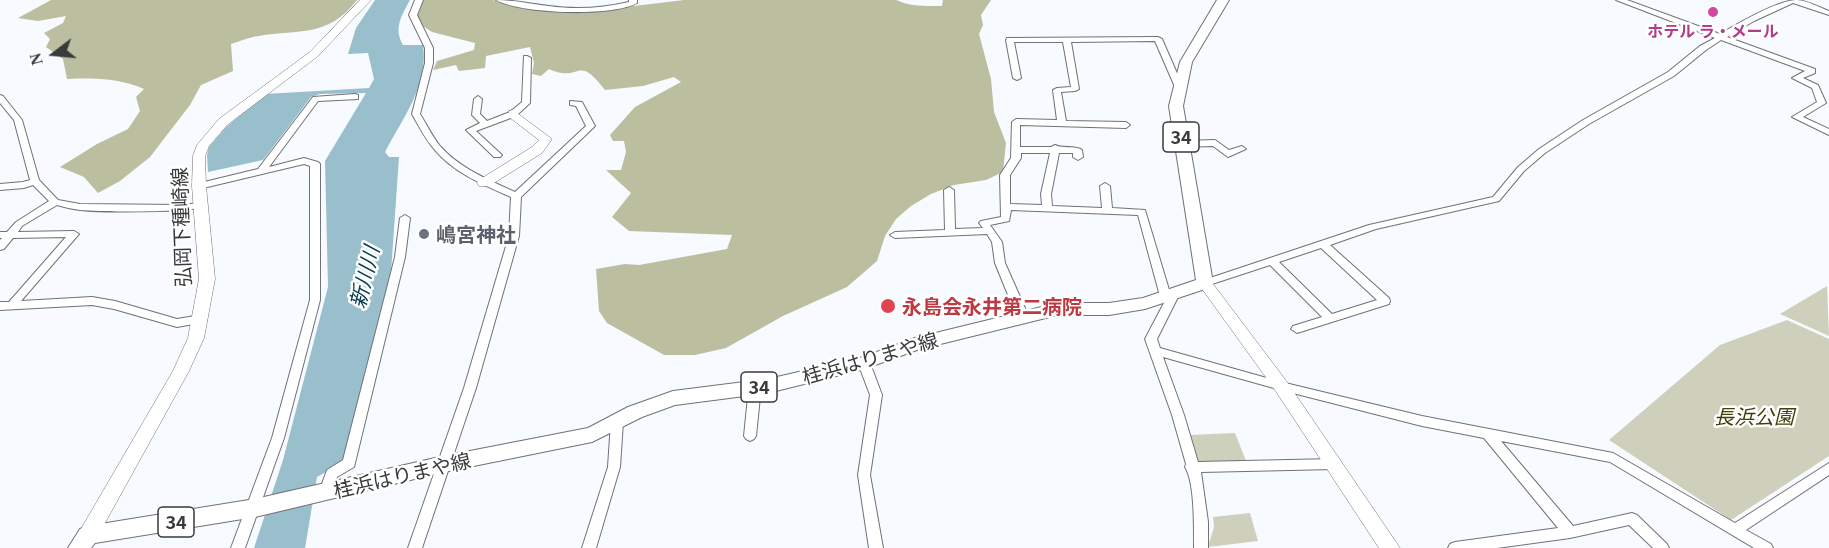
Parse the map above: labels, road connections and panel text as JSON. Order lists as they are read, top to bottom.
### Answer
{
  "streets": {
    "main road": ["34", "弘岡下種崎線", "桂浜はりまや線"]
  },
  "crossings": [
    ["34", "桂浜はりまや線"],
    ["弘岡下種崎線", "桂浜はりまや線"]
  ],
  "water": ["新川川"],
  "parks": ["長浜公園"],
  "places": ["ホテル ラ・メール", "嶋宮神社", "永島会永井第二病院"],
  "north": "left"
}
